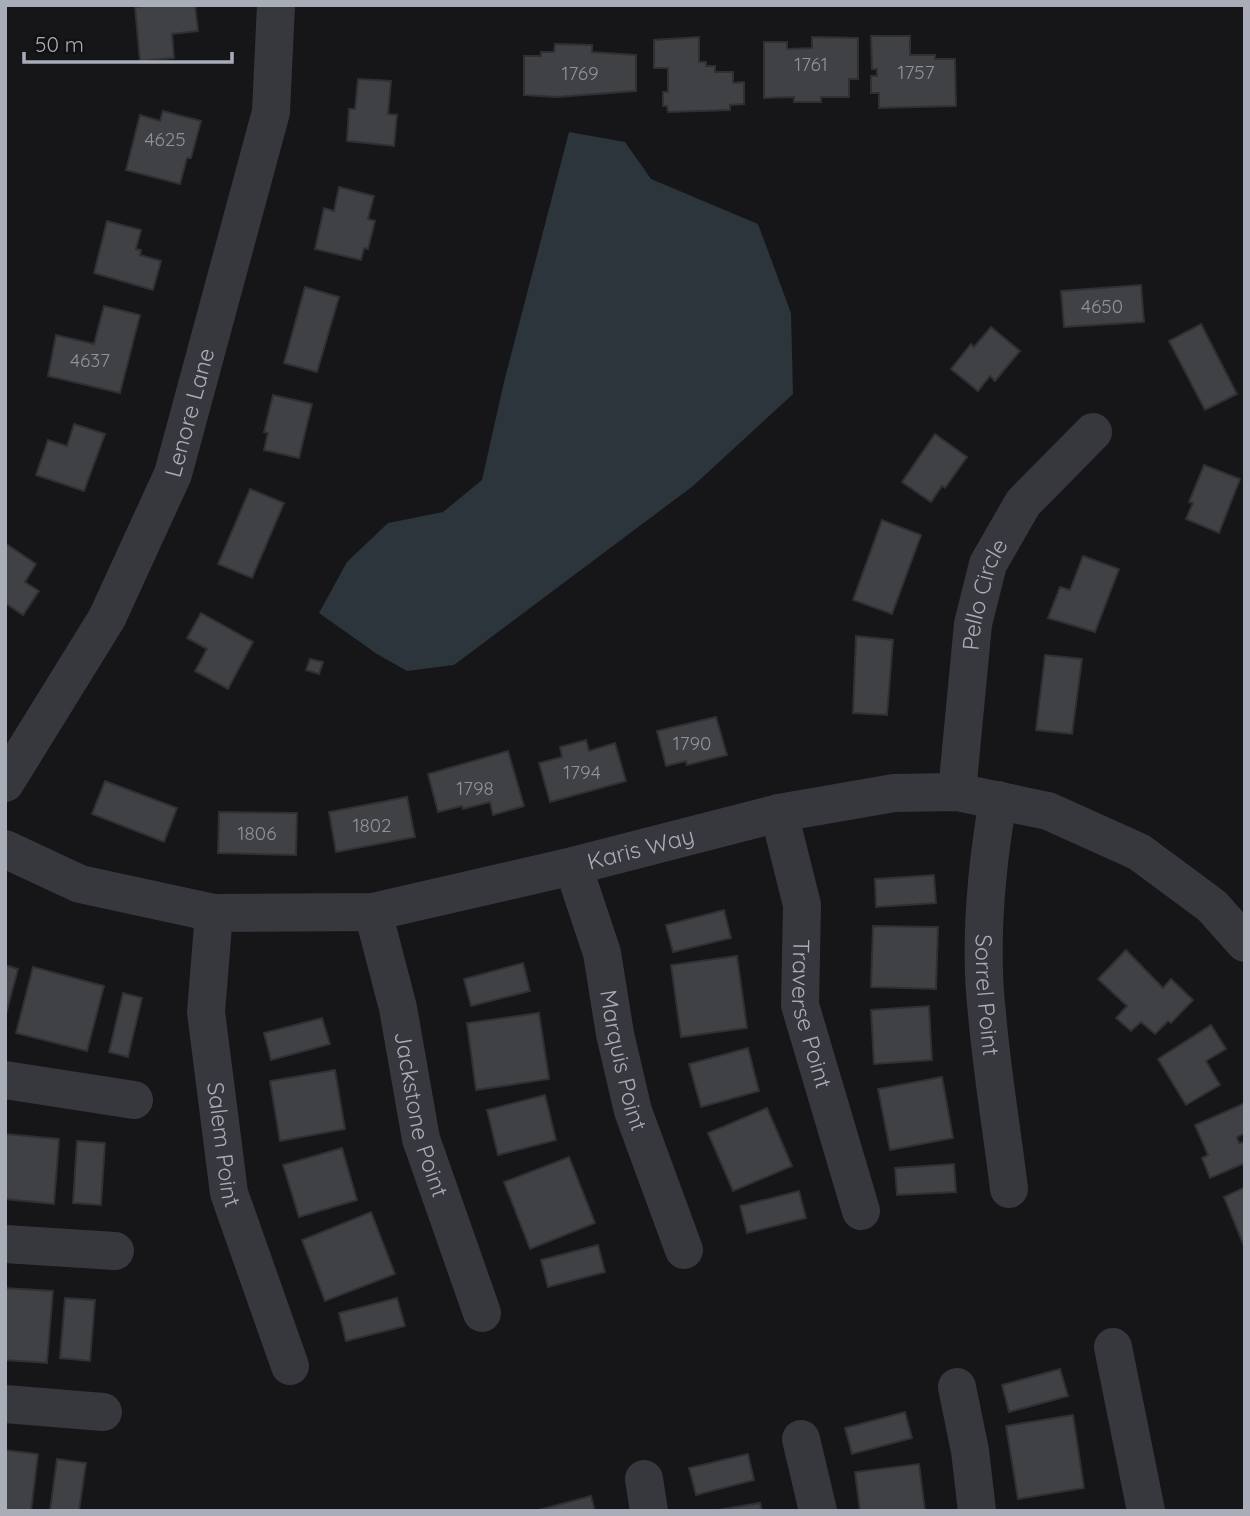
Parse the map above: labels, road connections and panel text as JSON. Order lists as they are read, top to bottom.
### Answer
{
  "streets": {
    "street": [
      "Lenore Lane",
      "Pello Circle",
      "Karis Way",
      "Sorrel Point",
      "Traverse Point",
      "Marquis Point",
      "Jackstone Point",
      "Salem Point"
    ]
  },
  "crossings": [
    ["Pello Circle", "Karis Way"],
    ["Karis Way", "Sorrel Point"],
    ["Karis Way", "Traverse Point"],
    ["Karis Way", "Marquis Point"],
    ["Karis Way", "Jackstone Point"],
    ["Karis Way", "Salem Point"]
  ],
  "house_numbers": [
    "1761",
    "1757",
    "1769",
    "4625",
    "4650",
    "4637",
    "1790",
    "1794",
    "1798",
    "1802",
    "1806"
  ],
  "scale_bar": "50 m"
}
